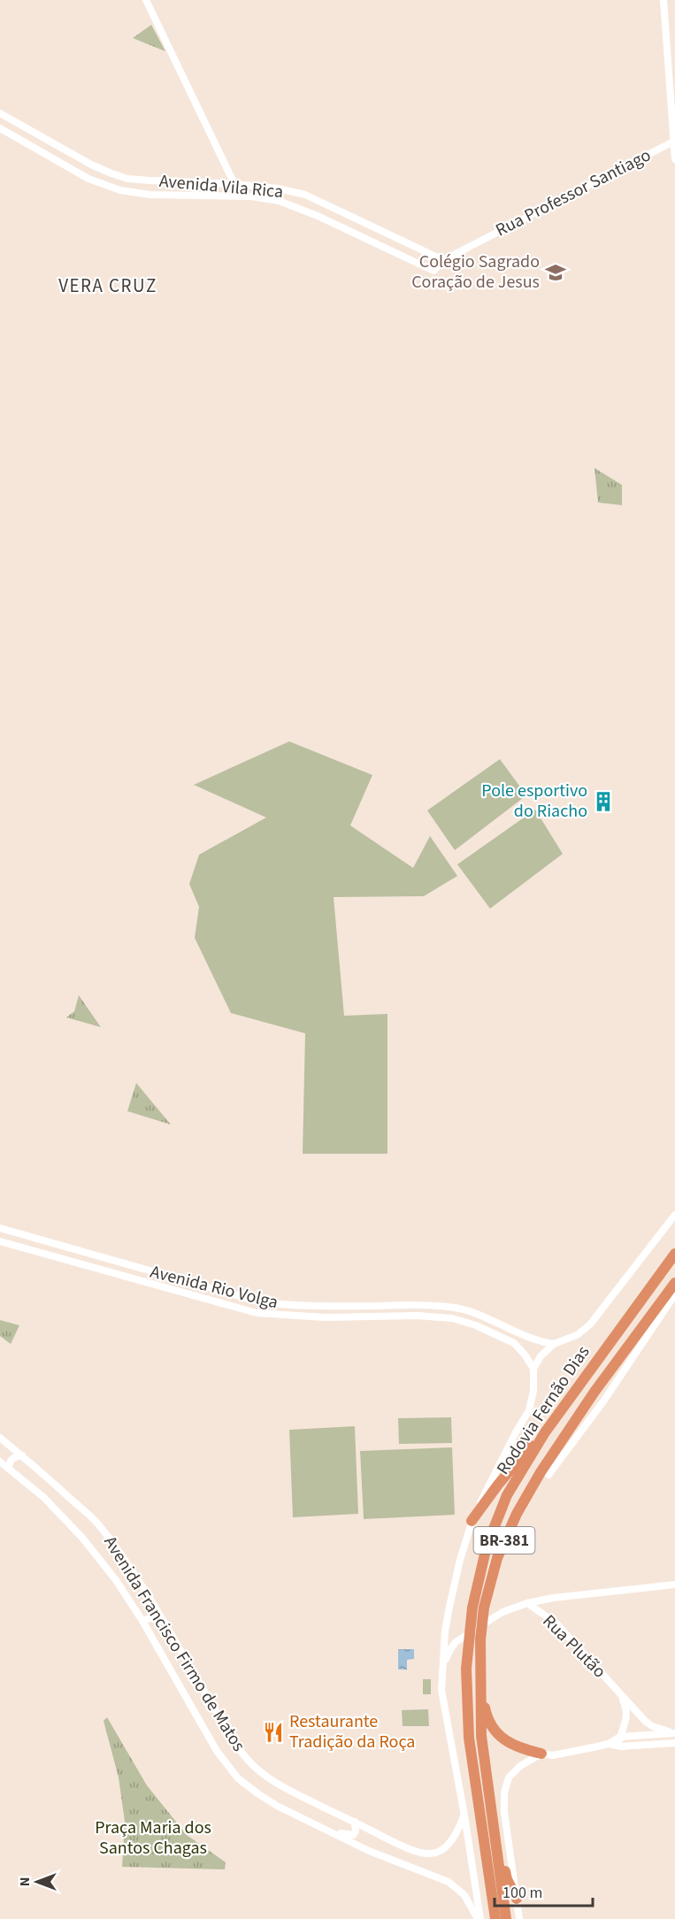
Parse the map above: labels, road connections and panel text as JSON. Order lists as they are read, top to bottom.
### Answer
{
  "streets": {
    "highway": ["Rodovia Fernão Dias", "BR-381"],
    "street": [
      "Avenida Vila Rica",
      "Rua Professor Santiago",
      "Avenida Rio Volga",
      "Avenida Francisco Firmo de Matos",
      "Rua Plutão"
    ]
  },
  "crossings": [
    ["Avenida Vila Rica", "Rua Professor Santiago"],
    ["Avenida Rio Volga", "Rodovia Fernão Dias"],
    ["Rodovia Fernão Dias", "BR-381"],
    ["BR-381", "Avenida Francisco Firmo de Matos"]
  ],
  "districts": ["VERA CRUZ"],
  "parks": ["Praça Maria dos Santos Chagas"],
  "places": {
    "school or university": ["Colégio Sagrado Coração de Jesus"],
    "building": ["Pole esportivo do Riacho"],
    "restaurant": ["Restaurante Tradição da Roça"]
  },
  "scale_bar": "100 m",
  "north": "left"
}
